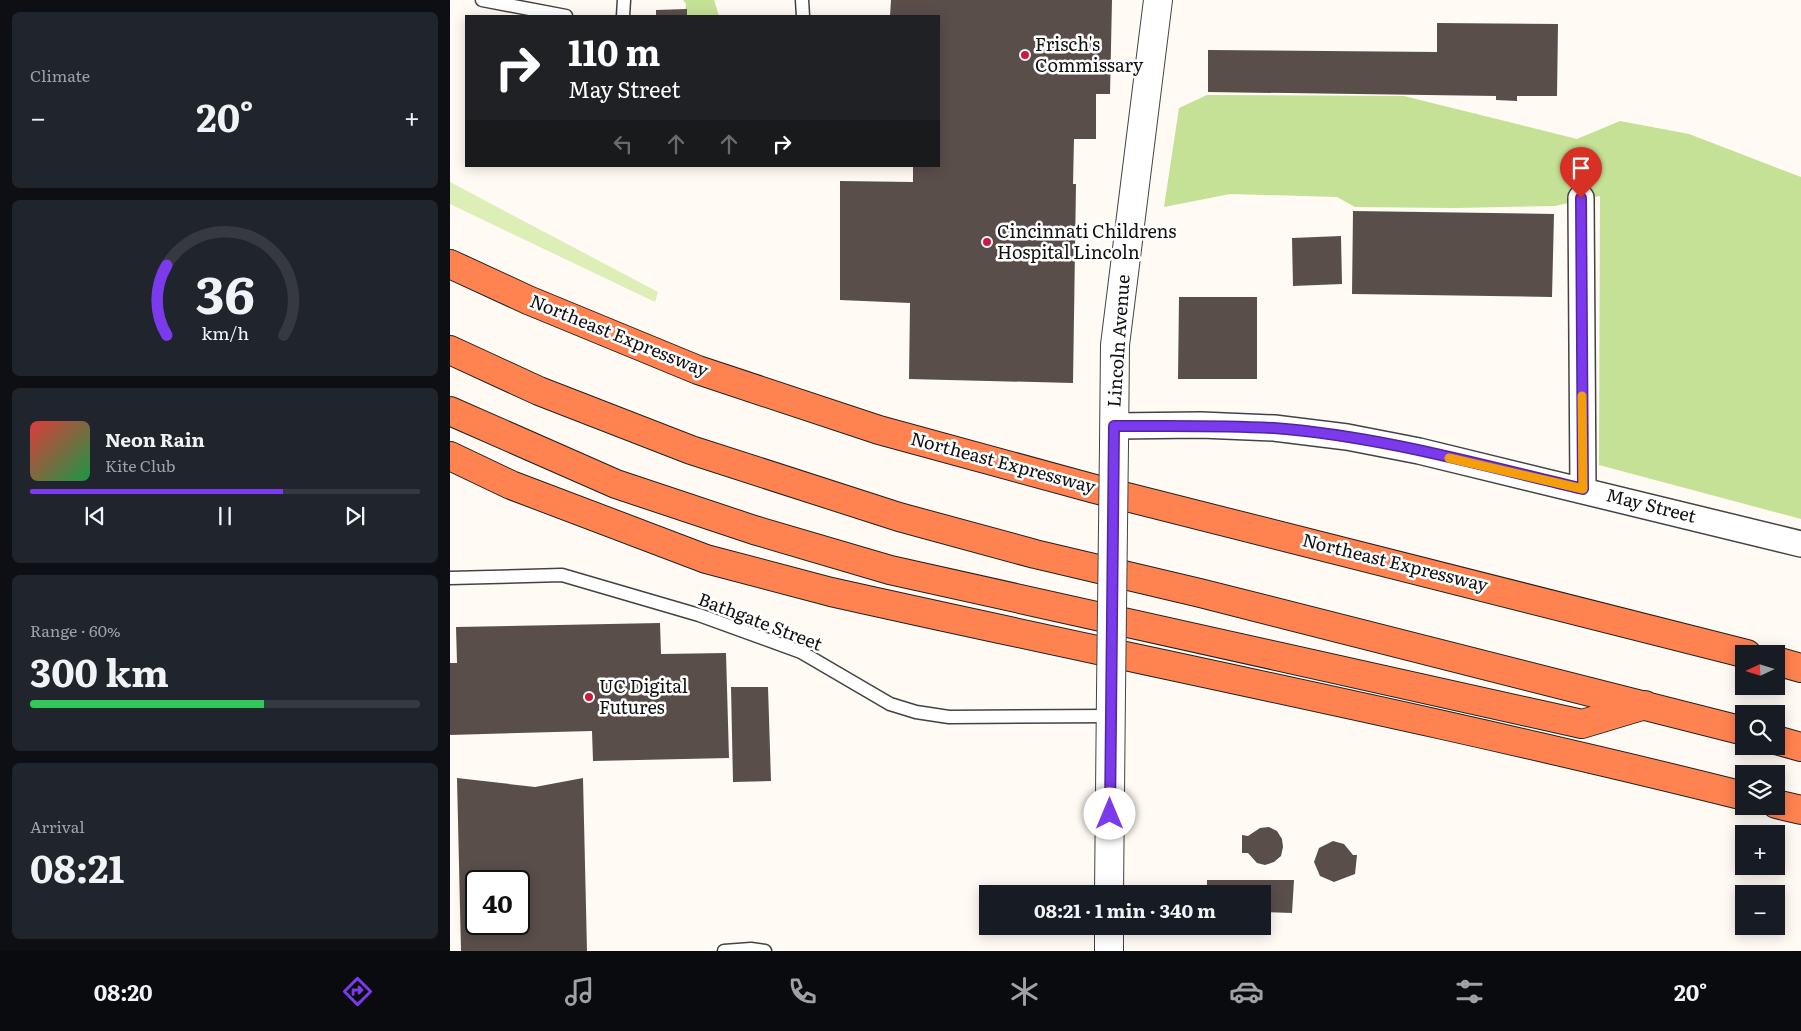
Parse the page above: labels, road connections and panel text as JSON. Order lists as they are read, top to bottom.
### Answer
{
  "streets": {
    "highway": ["Northeast Expressway"],
    "street": ["Lincoln Avenue", "May Street"],
    "lane": ["Bathgate Street"]
  },
  "crossings": [
    ["Lincoln Avenue", "May Street"],
    ["Lincoln Avenue", "Bathgate Street"]
  ],
  "places": ["Frisch's Commissary", "Cincinnati Childrens Hospital Lincoln", "UC Digital Futures"],
  "north": "left",
  "page": {
    "tile": [
      "Climate",
      ["Range · 60%", "300 km"],
      ["Arrival", "08:21"]
    ],
    "turn": ["110 m", "May Street"],
    "heat": ["−", "20°", "+"],
    "song": ["Neon Rain", "Kite Club"],
    "map_buttons": ["+", "−"],
    "limit": "40",
    "trip": "08:21 · 1 min · 340 m",
    "tabs": ["08:20", "20°"],
    "gauge": ["36", "km/h"]
  }
}
